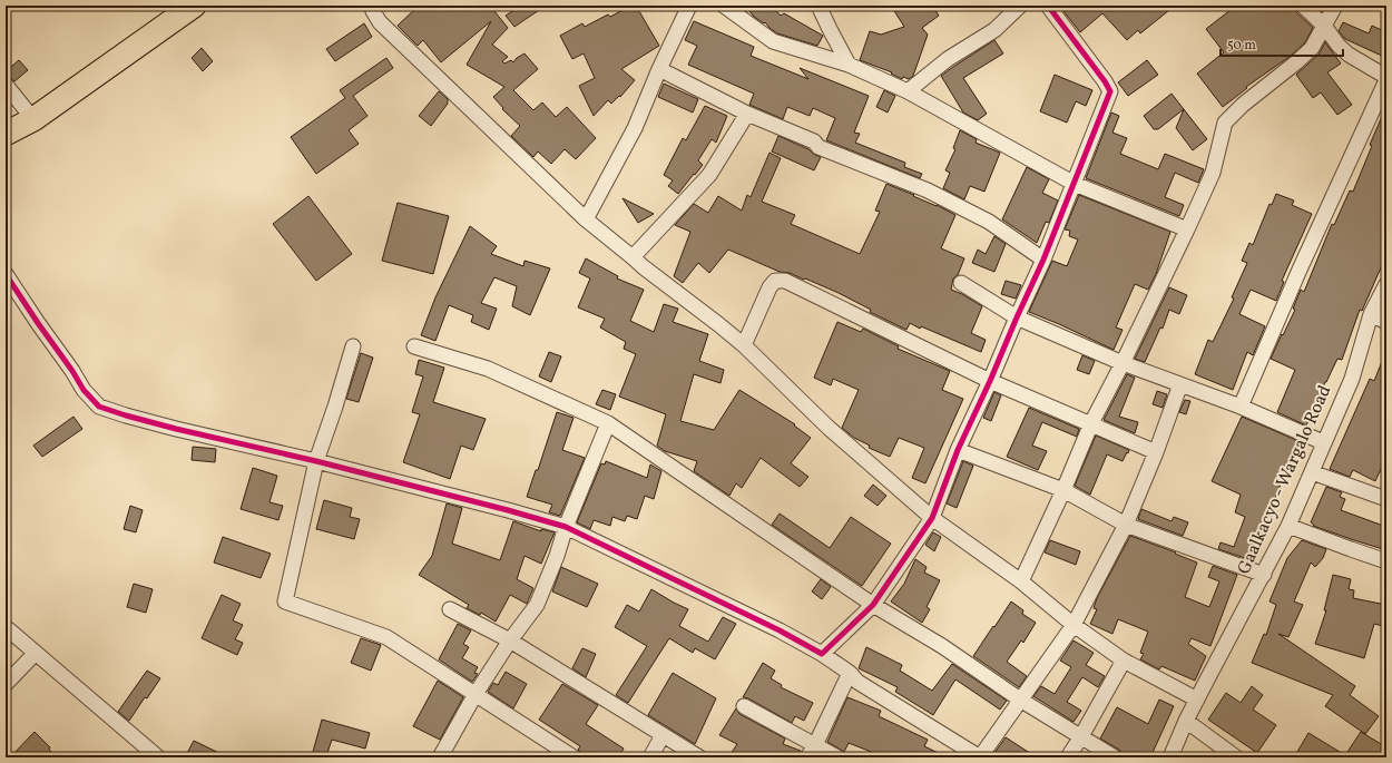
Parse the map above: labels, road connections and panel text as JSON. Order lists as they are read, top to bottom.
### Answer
{
  "streets": {
    "street": ["Gaalkacyo - Wargalo Road"]
  },
  "scale_bar": "50 m"
}
